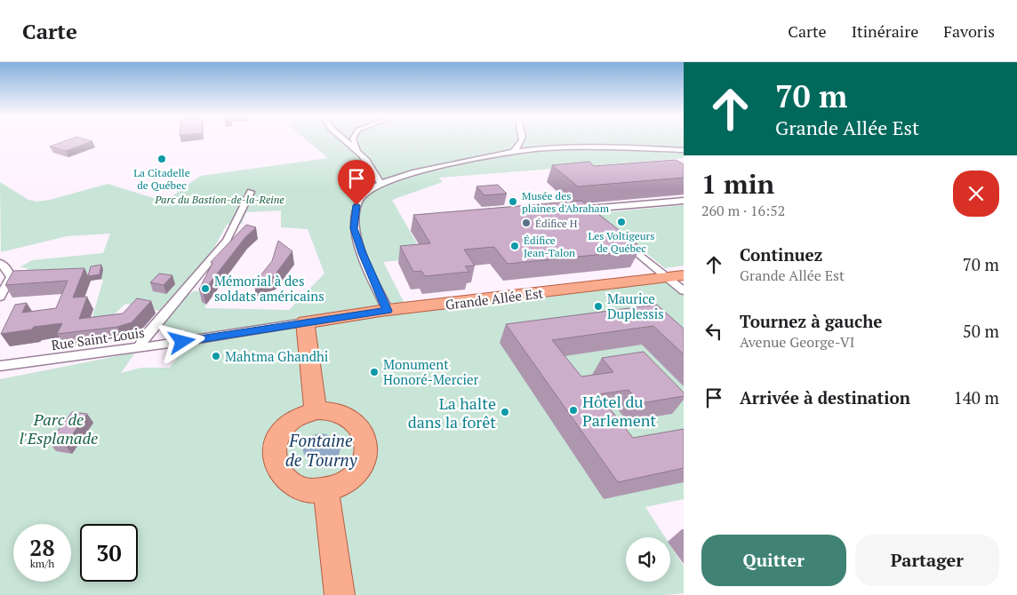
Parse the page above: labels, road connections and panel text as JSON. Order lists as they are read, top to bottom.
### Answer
{
  "streets": {
    "main road": ["Grande Allée Est"],
    "street": ["Rue Saint-Louis"]
  },
  "crossings": [
    ["Grande Allée Est", "Rue Saint-Louis"]
  ],
  "water": ["Fontaine de Tourny"],
  "parks": ["Parc du Bastion-de-la-Reine", "Parc de l'Esplanade"],
  "places": [
    "La Citadelle de Québec",
    "Musée des plaines d'Abraham",
    "Les Voltigeurs de Québec",
    "Édifice H",
    "Édifice Jean-Talon",
    "Mémorial à des soldats américains",
    "Maurice Duplessis",
    "Mahtma Ghandhi",
    "Monument Honoré-Mercier",
    "Hôtel du Parlement",
    "La halte dans la forêt"
  ],
  "page": {
    "header": "Carte",
    "nav": ["Carte", "Itinéraire", "Favoris"],
    "turn": ["70 m", "Grande Allée Est"],
    "heading": ["1 min", "260 m · 16:52"],
    "list": [
      {
        "name": "Continuez",
        "note": "Grande Allée Est",
        "value": "70 m"
      },
      {
        "name": "Tournez à gauche",
        "note": "Avenue George-VI",
        "value": "50 m"
      },
      {
        "name": "Arrivée à destination",
        "value": "140 m"
      }
    ],
    "speed": "28 km/h",
    "limit": "30",
    "buttons": ["Quitter", "Partager"]
  }
}
